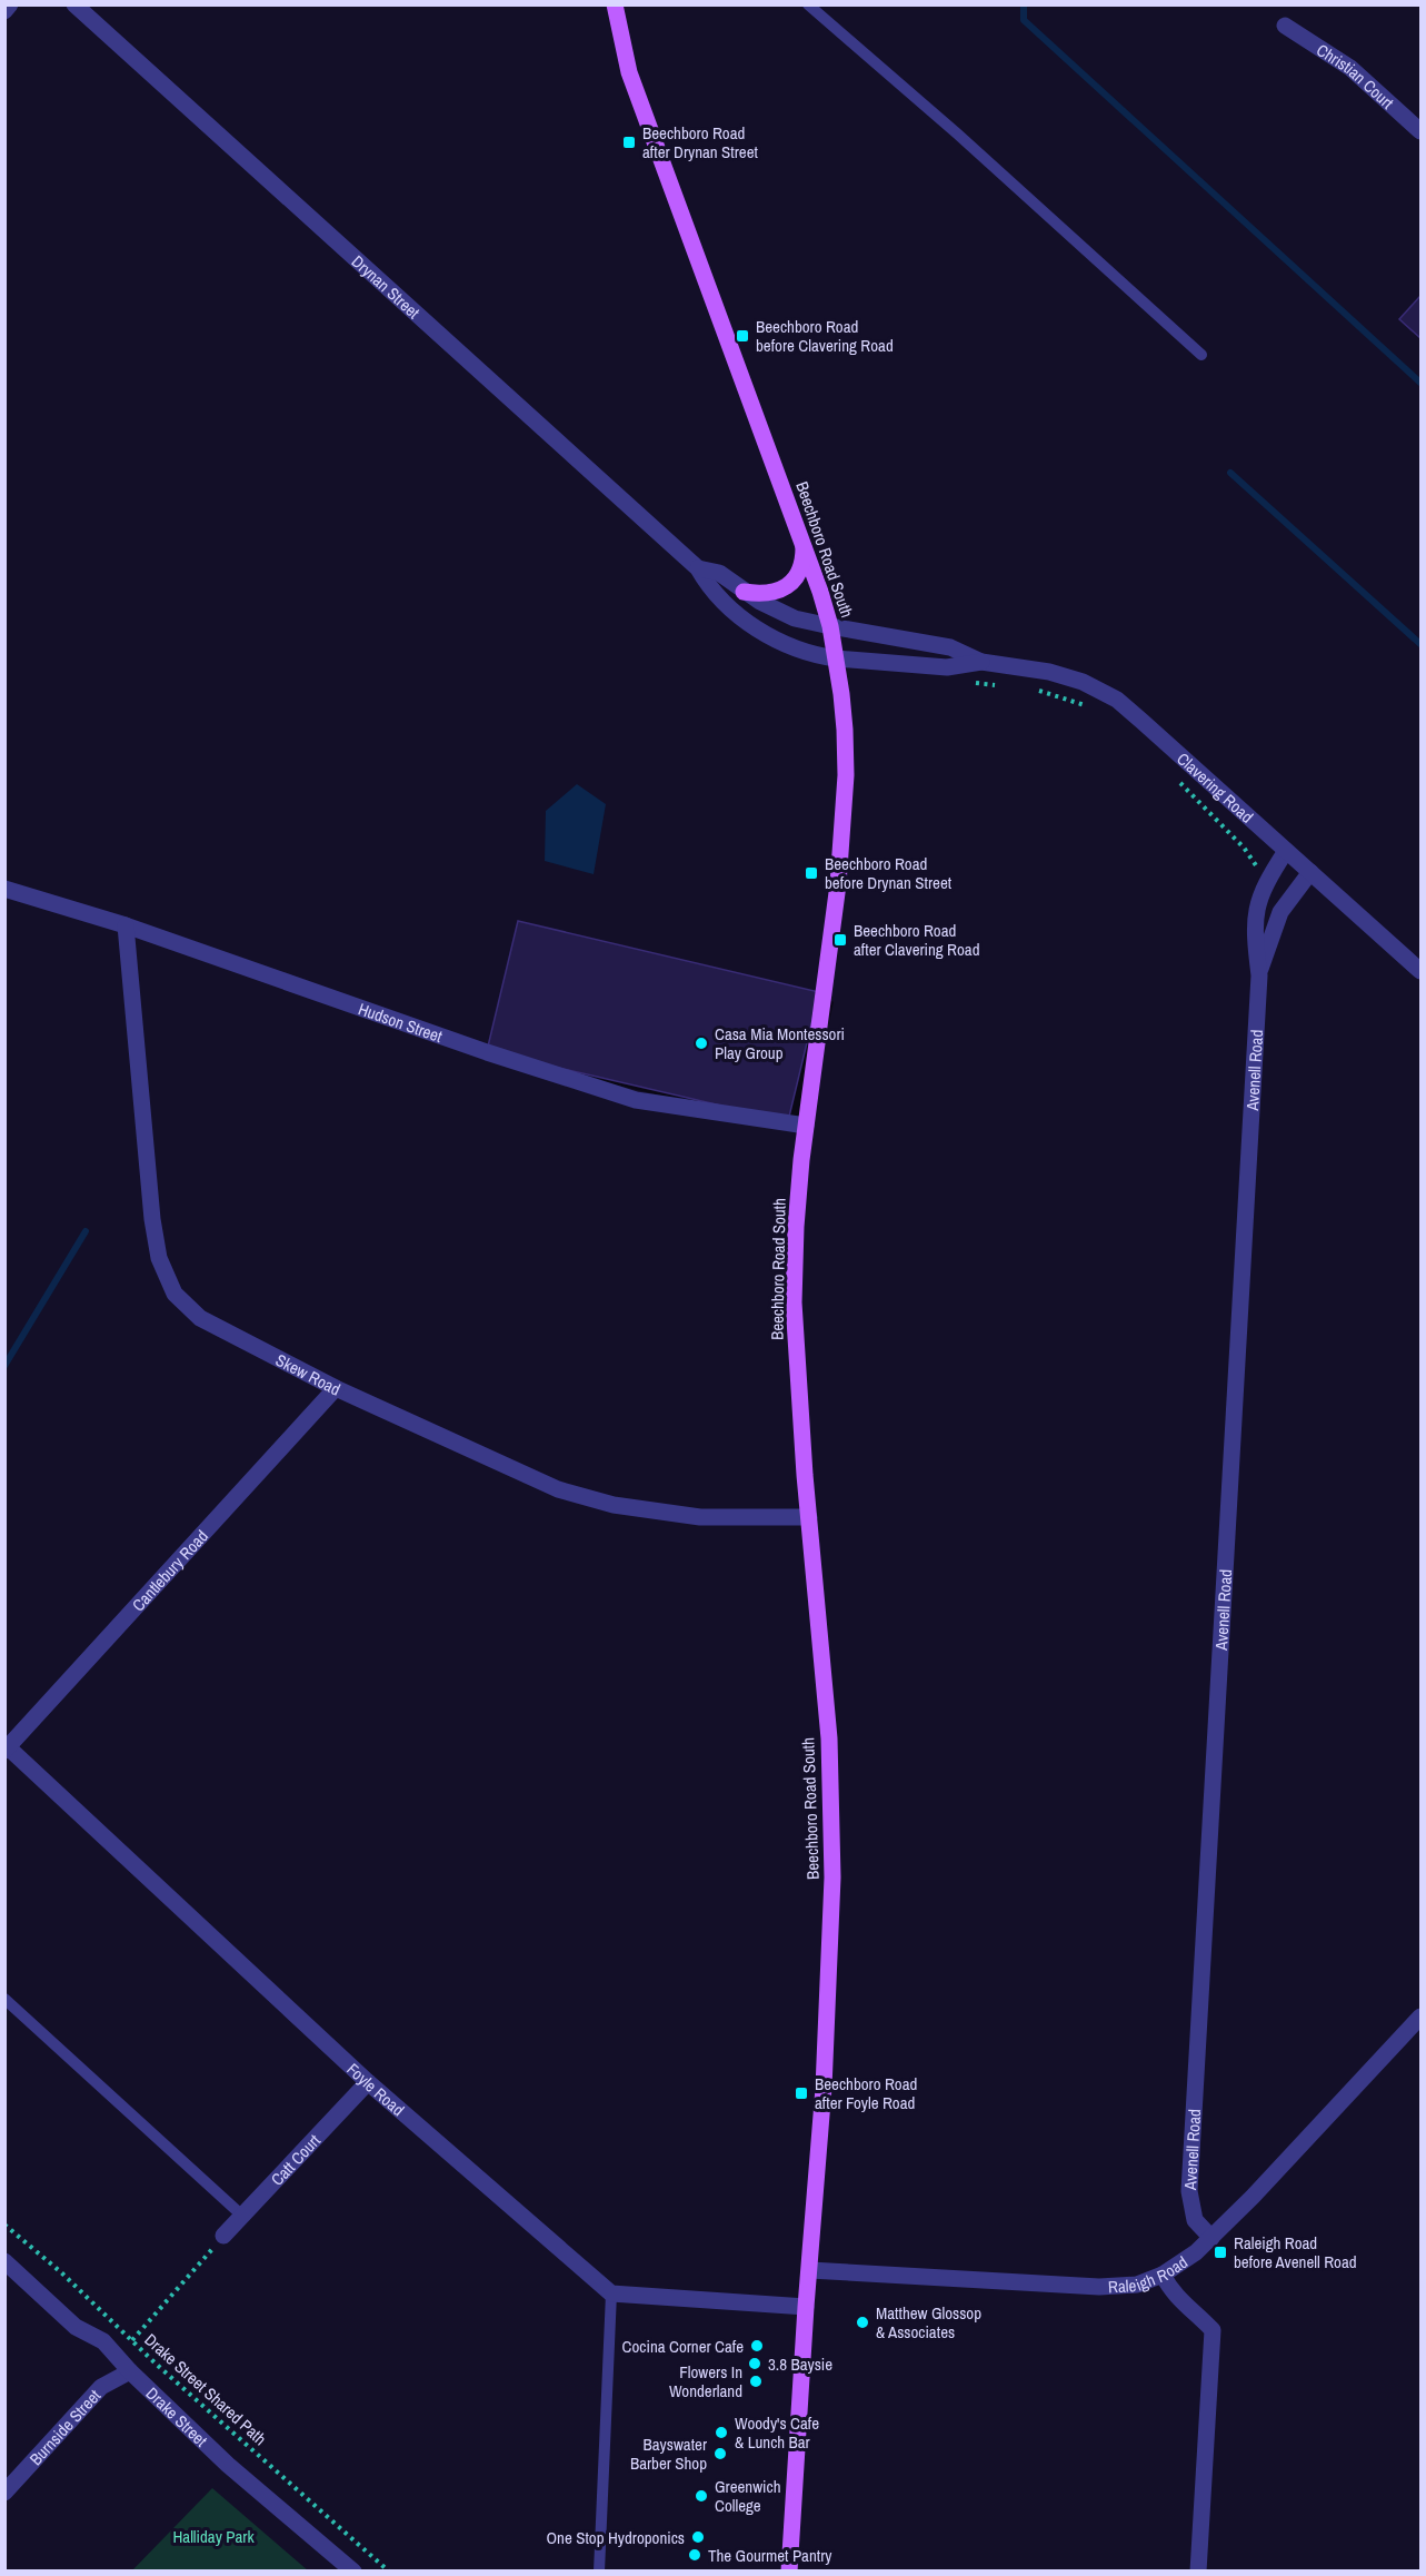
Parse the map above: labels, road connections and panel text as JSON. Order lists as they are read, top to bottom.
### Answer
{
  "streets": {
    "main road": ["Beechboro Road South"],
    "street": [
      "Christian Court",
      "Drynan Street",
      "Clavering Road",
      "Hudson Street",
      "Avenell Road",
      "Skew Road",
      "Cantlebury Road",
      "Foyle Road",
      "Catt Court",
      "Raleigh Road",
      "Drake Street",
      "Burnside Street"
    ],
    "path": ["Drake Street Shared Path"]
  },
  "crossings": [
    ["Drynan Street", "Beechboro Road South"],
    ["Drynan Street", "Clavering Road"],
    ["Beechboro Road South", "Clavering Road"],
    ["Beechboro Road South", "Hudson Street"],
    ["Beechboro Road South", "Skew Road"],
    ["Beechboro Road South", "Raleigh Road"],
    ["Clavering Road", "Avenell Road"],
    ["Hudson Street", "Skew Road"],
    ["Avenell Road", "Raleigh Road"],
    ["Skew Road", "Cantlebury Road"],
    ["Cantlebury Road", "Foyle Road"],
    ["Foyle Road", "Catt Court"],
    ["Drake Street", "Burnside Street"]
  ],
  "parks": ["Halliday Park"],
  "places": {
    "transit": [
      "Beechboro Road after Drynan Street",
      "Beechboro Road before Clavering Road",
      "Beechboro Road before Drynan Street",
      "Beechboro Road after Clavering Road",
      "Beechboro Road after Foyle Road",
      "Raleigh Road before Avenell Road"
    ],
    "other": [
      "Casa Mia Montessori Play Group",
      "Matthew Glossop & Associates",
      "Cocina Corner Cafe",
      "3.8 Baysie",
      "Flowers In Wonderland",
      "Woody's Cafe & Lunch Bar",
      "Bayswater Barber Shop",
      "Greenwich College",
      "One Stop Hydroponics",
      "The Gourmet Pantry"
    ]
  }
}
